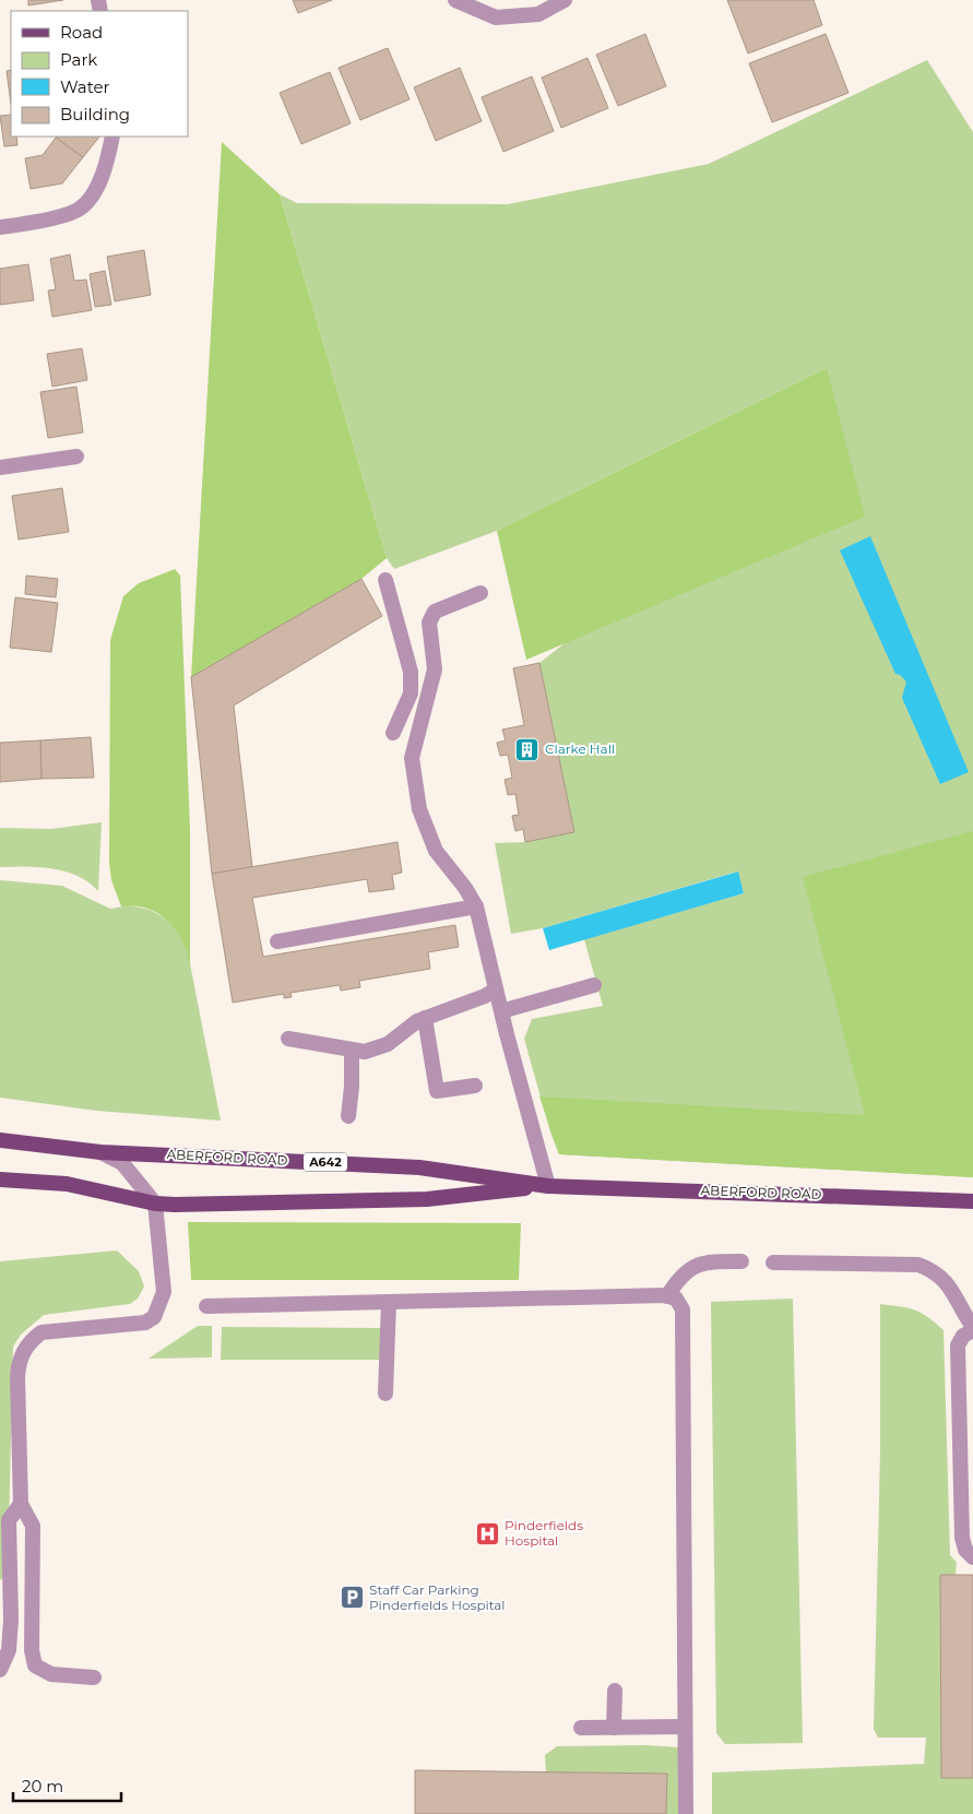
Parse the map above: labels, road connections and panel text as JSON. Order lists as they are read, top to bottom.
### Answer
{
  "streets": {
    "main road": ["ABERFORD ROAD", "A642"]
  },
  "places": {
    "building": ["Clarke Hall"],
    "hospital": ["Pinderfields Hospital"],
    "parking": ["Staff Car Parking Pinderfields Hospital"]
  },
  "legend": [
    "Road",
    "Park",
    "Water",
    "Building"
  ],
  "scale_bar": "20 m"
}
